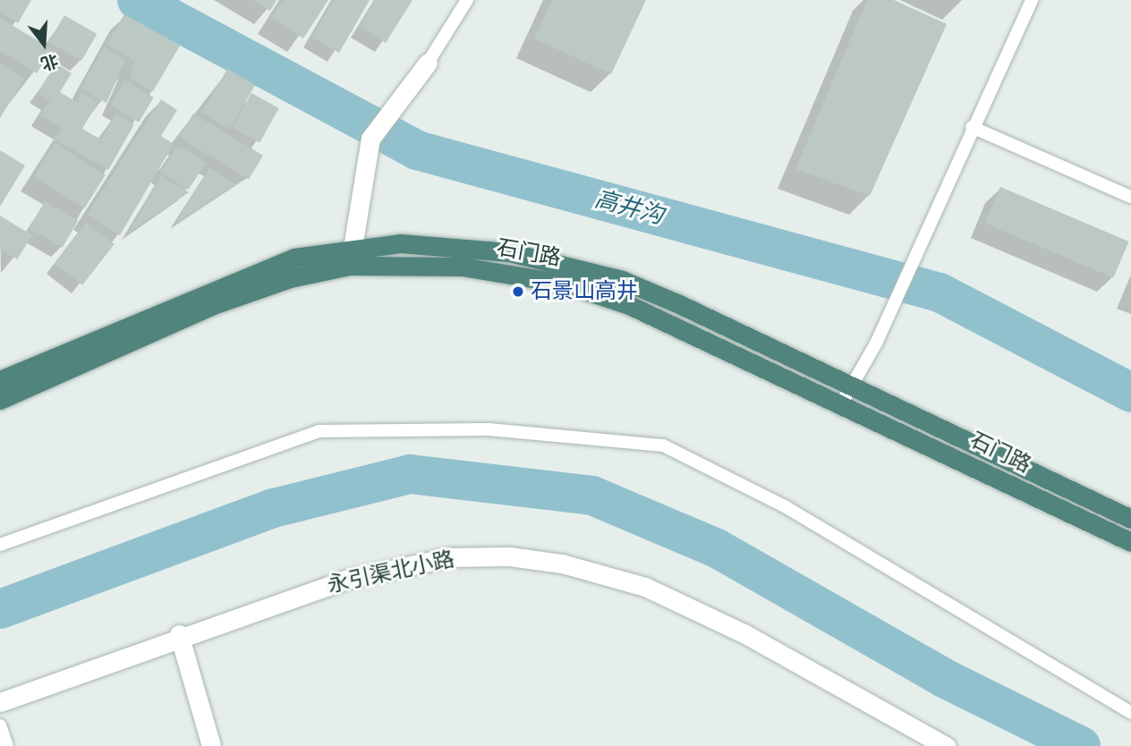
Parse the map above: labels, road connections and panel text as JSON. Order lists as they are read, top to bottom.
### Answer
{
  "streets": {
    "highway": ["石门路"],
    "street": ["永引渠北小路"]
  },
  "water": ["高井沟"],
  "places": ["石景山高井"],
  "north": "bottom"
}
